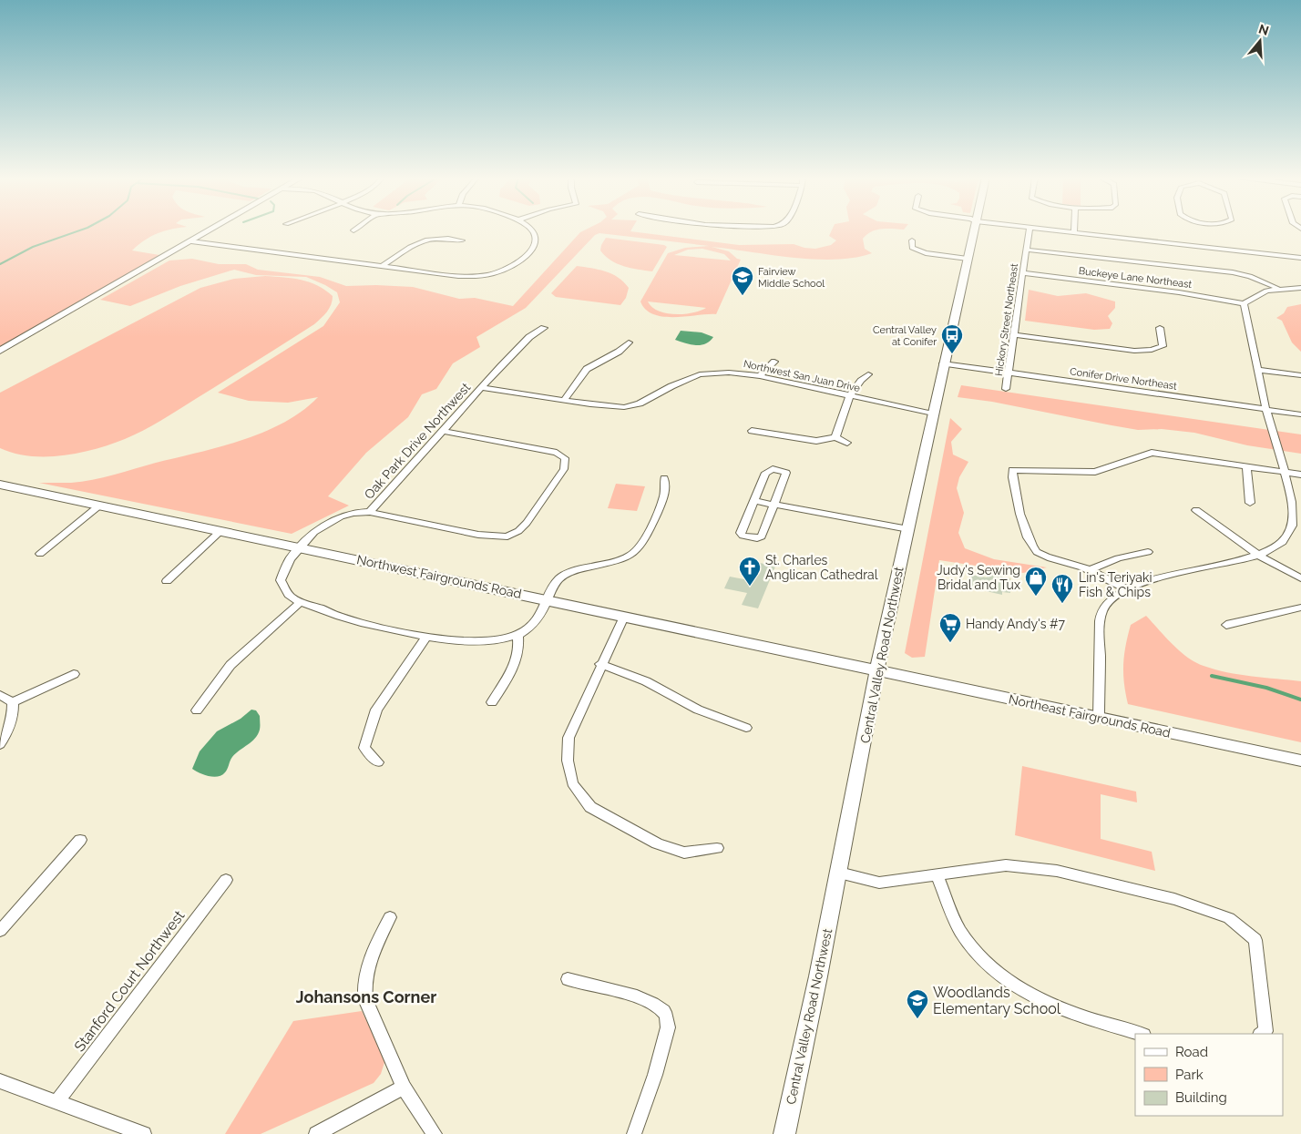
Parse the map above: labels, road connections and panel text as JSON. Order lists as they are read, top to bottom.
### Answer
{
  "streets": {
    "main road": ["Northwest Fairgrounds Road", "Central Valley Road Northwest", "Northeast Fairgrounds Road"],
    "street": [
      "Buckeye Lane Northeast",
      "Hickory Street Northeast",
      "Northwest San Juan Drive",
      "Conifer Drive Northeast",
      "Oak Park Drive Northwest",
      "Stanford Court Northwest"
    ]
  },
  "crossings": [
    ["Buckeye Lane Northeast", "Hickory Street Northeast"],
    ["Hickory Street Northeast", "Conifer Drive Northeast"],
    ["Northwest San Juan Drive", "Oak Park Drive Northwest"],
    ["Northwest San Juan Drive", "Central Valley Road Northwest"],
    ["Conifer Drive Northeast", "Central Valley Road Northwest"],
    ["Oak Park Drive Northwest", "Northwest Fairgrounds Road"],
    ["Northwest Fairgrounds Road", "Central Valley Road Northwest"],
    ["Northwest Fairgrounds Road", "Northeast Fairgrounds Road"],
    ["Central Valley Road Northwest", "Northeast Fairgrounds Road"]
  ],
  "districts": ["Johansons Corner"],
  "places": {
    "school or university": ["Fairview Middle School", "Woodlands Elementary School"],
    "bus stop": ["Central Valley at Conifer"],
    "church": ["St. Charles Anglican Cathedral"],
    "shop": ["Judy's Sewing Bridal and Tux"],
    "restaurant": ["Lin's Teriyaki Fish & Chips"],
    "supermarket": ["Handy Andy's #7"]
  },
  "legend": ["Road", "Park", "Building"],
  "north": "top"
}
